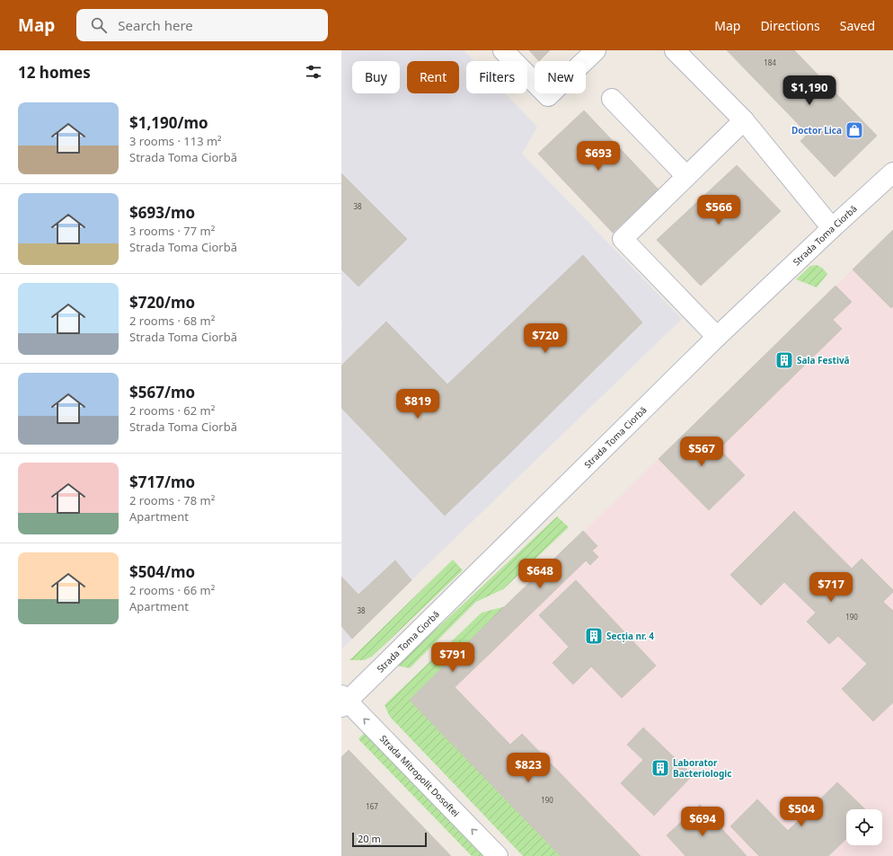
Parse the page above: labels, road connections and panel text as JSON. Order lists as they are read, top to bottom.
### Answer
{
  "streets": {
    "street": ["Strada Toma Ciorbă", "Strada Mitropolit Dosoftei"]
  },
  "crossings": [
    ["Strada Toma Ciorbă", "Strada Mitropolit Dosoftei"]
  ],
  "one_way": ["Strada Mitropolit Dosoftei"],
  "places": {
    "shop": ["Doctor Lica"],
    "building": ["Sala Festivă", "Secția nr. 4", "Laborator Bacteriologic"]
  },
  "house_numbers": [
    "184",
    "38",
    "38",
    "190",
    "190",
    "167"
  ],
  "scale_bar": "20 m",
  "page": {
    "header": "Map",
    "search": "Search here",
    "nav": ["Map", "Directions", "Saved"],
    "heading": "12 homes",
    "chip": [
      "Buy",
      "Rent",
      "Filters",
      "New"
    ],
    "price": [
      "$1,190",
      "$693",
      "$566",
      "$720",
      "$819",
      "$567",
      "$648",
      "$717",
      "$791",
      "$823",
      "$504",
      "$694"
    ],
    "list": [
      {
        "name": "$1,190/mo",
        "note": "3 rooms · 113 m² · Strada Toma Ciorbă"
      },
      {
        "name": "$693/mo",
        "note": "3 rooms · 77 m² · Strada Toma Ciorbă"
      },
      {
        "name": "$720/mo",
        "note": "2 rooms · 68 m² · Strada Toma Ciorbă"
      },
      {
        "name": "$567/mo",
        "note": "2 rooms · 62 m² · Strada Toma Ciorbă"
      },
      {
        "name": "$717/mo",
        "note": "2 rooms · 78 m² · Apartment"
      },
      {
        "name": "$504/mo",
        "note": "2 rooms · 66 m² · Apartment"
      }
    ],
    "scale": "20 m"
  }
}
